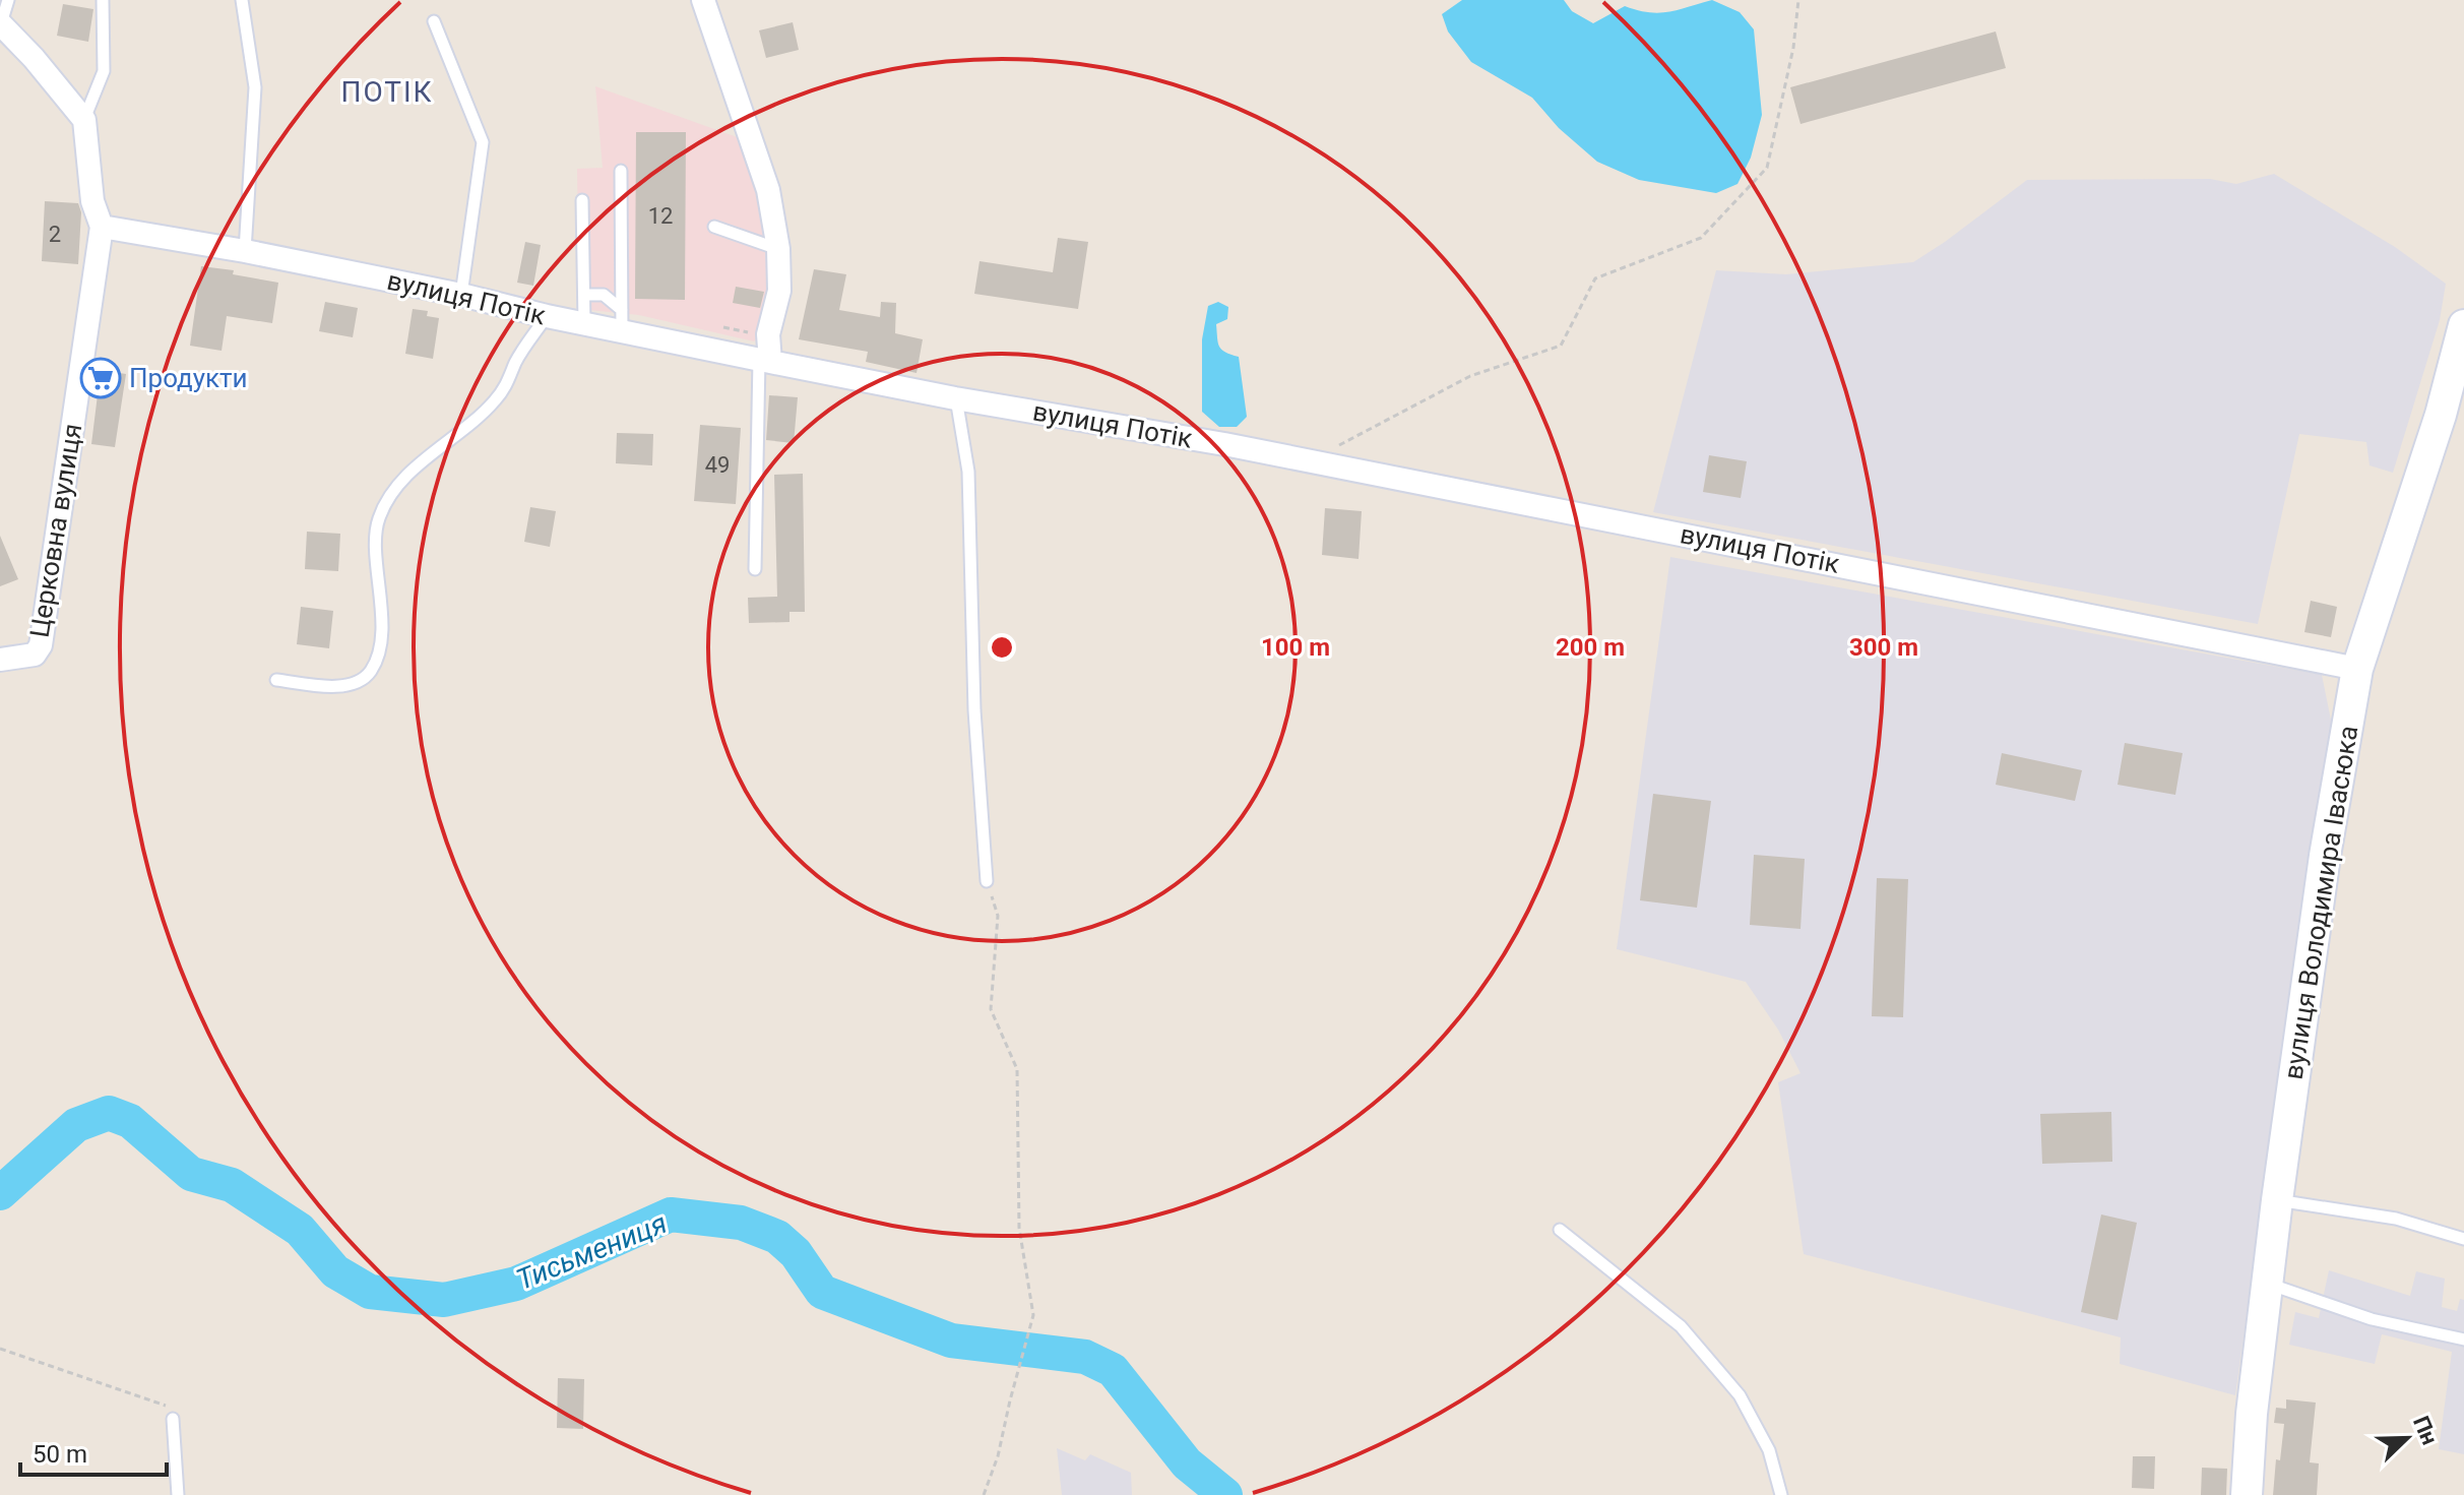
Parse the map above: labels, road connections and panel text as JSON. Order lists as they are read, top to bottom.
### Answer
{
  "streets": {
    "street": ["вулиця Потік", "Церковна вулиця", "вулиця Володимира Івасюка"]
  },
  "crossings": [
    ["вулиця Потік", "Церковна вулиця"],
    ["вулиця Потік", "вулиця Володимира Івасюка"]
  ],
  "districts": ["ПОТІК"],
  "water": ["Тисьмениця"],
  "places": {
    "supermarket": ["Продукти"]
  },
  "house_numbers": ["12", "2", "49"],
  "scale_bar": "50 m",
  "north": "top right",
  "rings": ["100 m", "200 m", "300 m"]
}
